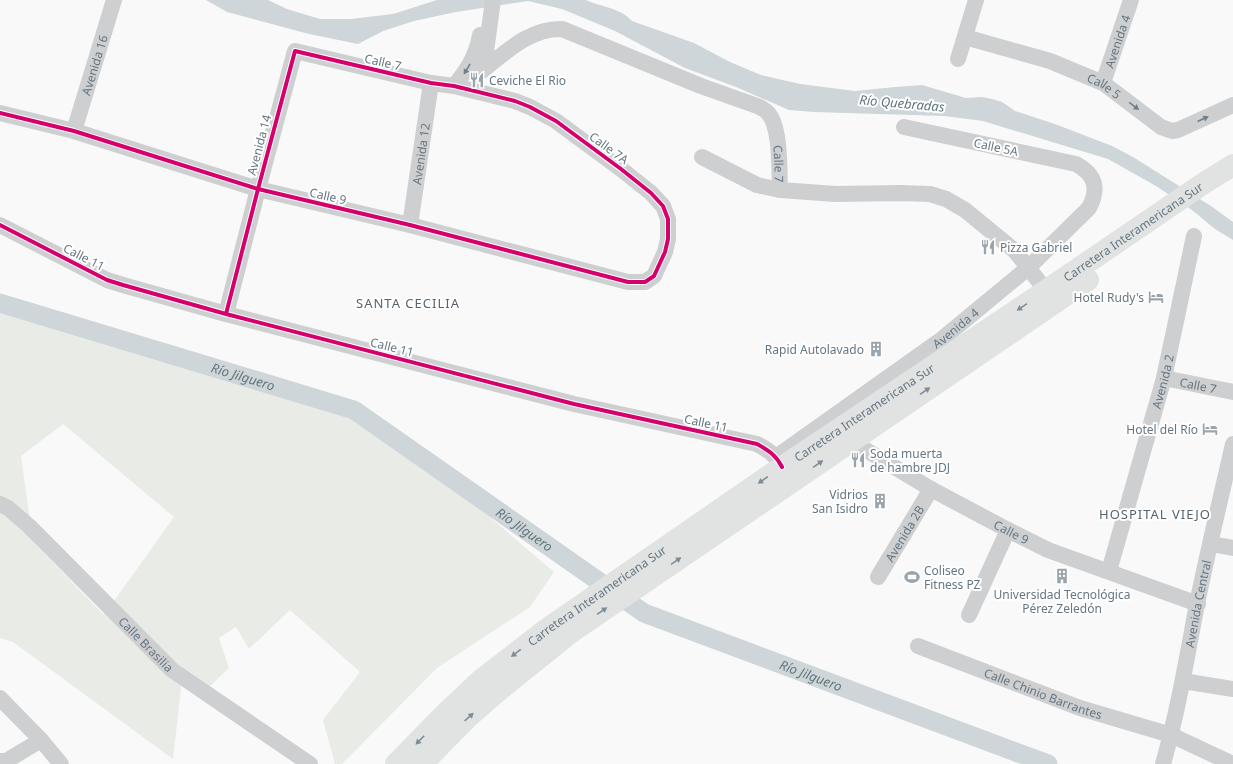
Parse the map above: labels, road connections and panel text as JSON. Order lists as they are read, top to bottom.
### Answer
{
  "streets": {
    "highway": ["Carretera Interamericana Sur"],
    "street": [
      "Avenida 4",
      "Calle 7",
      "Avenida 16",
      "Calle 5",
      "Avenida 14",
      "Calle 5A",
      "Calle 7A",
      "Avenida 12",
      "Calle 9",
      "Calle 11",
      "Avenida 2",
      "Avenida 2B",
      "Avenida Central",
      "Calle Brasilia",
      "Calle Chinio Barrantes"
    ]
  },
  "crossings": [
    ["Avenida 4", "Calle 7"],
    ["Avenida 4", "Calle 5"],
    ["Avenida 4", "Calle 5A"],
    ["Avenida 4", "Carretera Interamericana Sur"],
    ["Avenida 4", "Calle 11"],
    ["Calle 7", "Avenida 14"],
    ["Calle 7", "Calle 7A"],
    ["Calle 7", "Avenida 12"],
    ["Calle 7", "Carretera Interamericana Sur"],
    ["Calle 7", "Avenida 2"],
    ["Avenida 16", "Calle 9"],
    ["Avenida 14", "Calle 9"],
    ["Avenida 14", "Calle 11"],
    ["Calle 7A", "Calle 9"],
    ["Avenida 12", "Calle 9"],
    ["Calle 9", "Carretera Interamericana Sur"],
    ["Calle 9", "Avenida 2"],
    ["Calle 9", "Avenida 2B"],
    ["Calle 9", "Avenida Central"],
    ["Carretera Interamericana Sur", "Calle 11"],
    ["Avenida Central", "Calle Chinio Barrantes"]
  ],
  "one_way": ["Calle 5"],
  "districts": ["SANTA CECILIA", "HOSPITAL VIEJO"],
  "water": ["Río Quebradas", "Río Jilguero"],
  "places": {
    "restaurant": ["Ceviche El Rio", "Pizza Gabriel", "Soda muerta de hambre JDJ"],
    "hotel": ["Hotel Rudy's", "Hotel del Río"],
    "building": ["Rapid Autolavado", "Vidrios San Isidro", "Universidad Tecnológica Pérez Zeledón"],
    "sports": ["Coliseo Fitness PZ"]
  }
}
